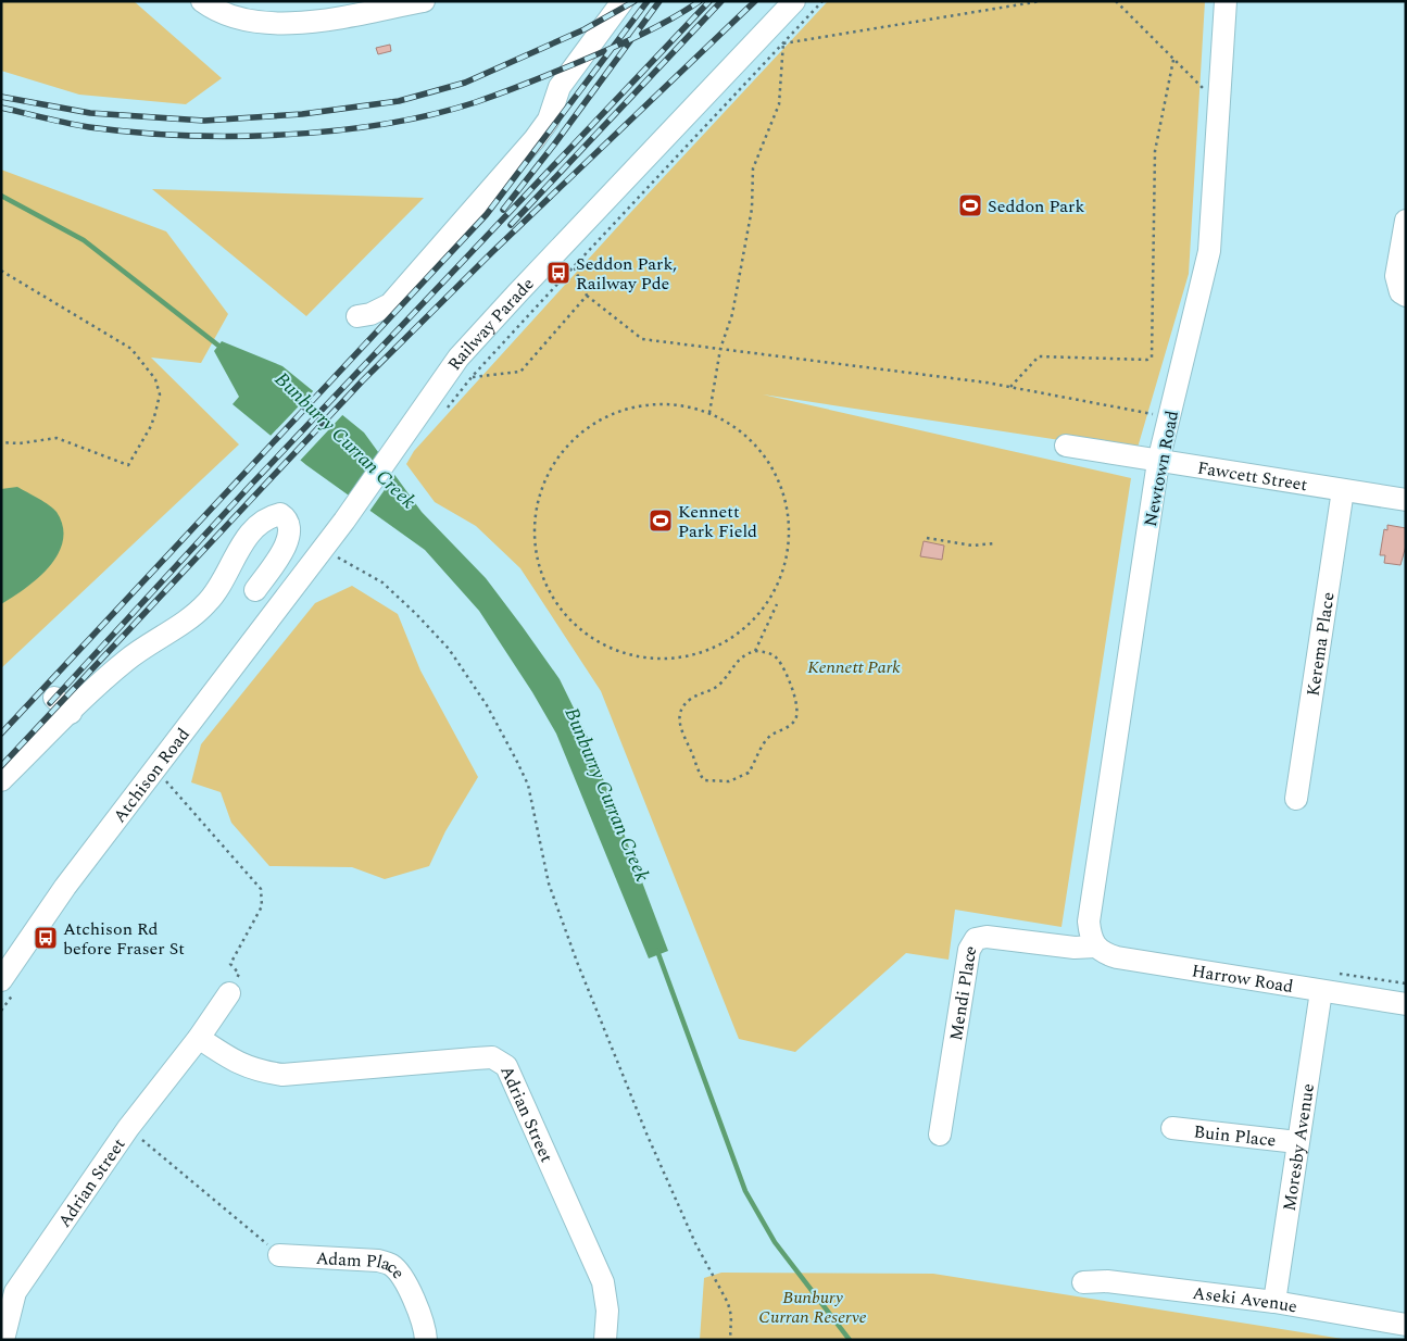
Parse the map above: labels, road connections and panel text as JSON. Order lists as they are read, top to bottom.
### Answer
{
  "streets": {
    "street": [
      "Railway Parade",
      "Newtown Road",
      "Fawcett Street",
      "Kerema Place",
      "Atchison Road",
      "Harrow Road",
      "Mendi Place",
      "Adrian Street",
      "Buin Place",
      "Moresby Avenue",
      "Adam Place",
      "Aseki Avenue"
    ]
  },
  "crossings": [
    ["Railway Parade", "Atchison Road"],
    ["Newtown Road", "Fawcett Street"],
    ["Newtown Road", "Harrow Road"],
    ["Newtown Road", "Mendi Place"],
    ["Fawcett Street", "Kerema Place"],
    ["Harrow Road", "Mendi Place"],
    ["Harrow Road", "Moresby Avenue"],
    ["Buin Place", "Moresby Avenue"],
    ["Moresby Avenue", "Aseki Avenue"]
  ],
  "water": ["Bunburry Curran Creek"],
  "parks": ["Kennett Park", "Bunbury Curran Reserve"],
  "places": {
    "sports": ["Seddon Park", "Kennett Park Field"],
    "bus stop": ["Seddon Park, Railway Pde", "Atchison Rd before Fraser St"]
  }
}
